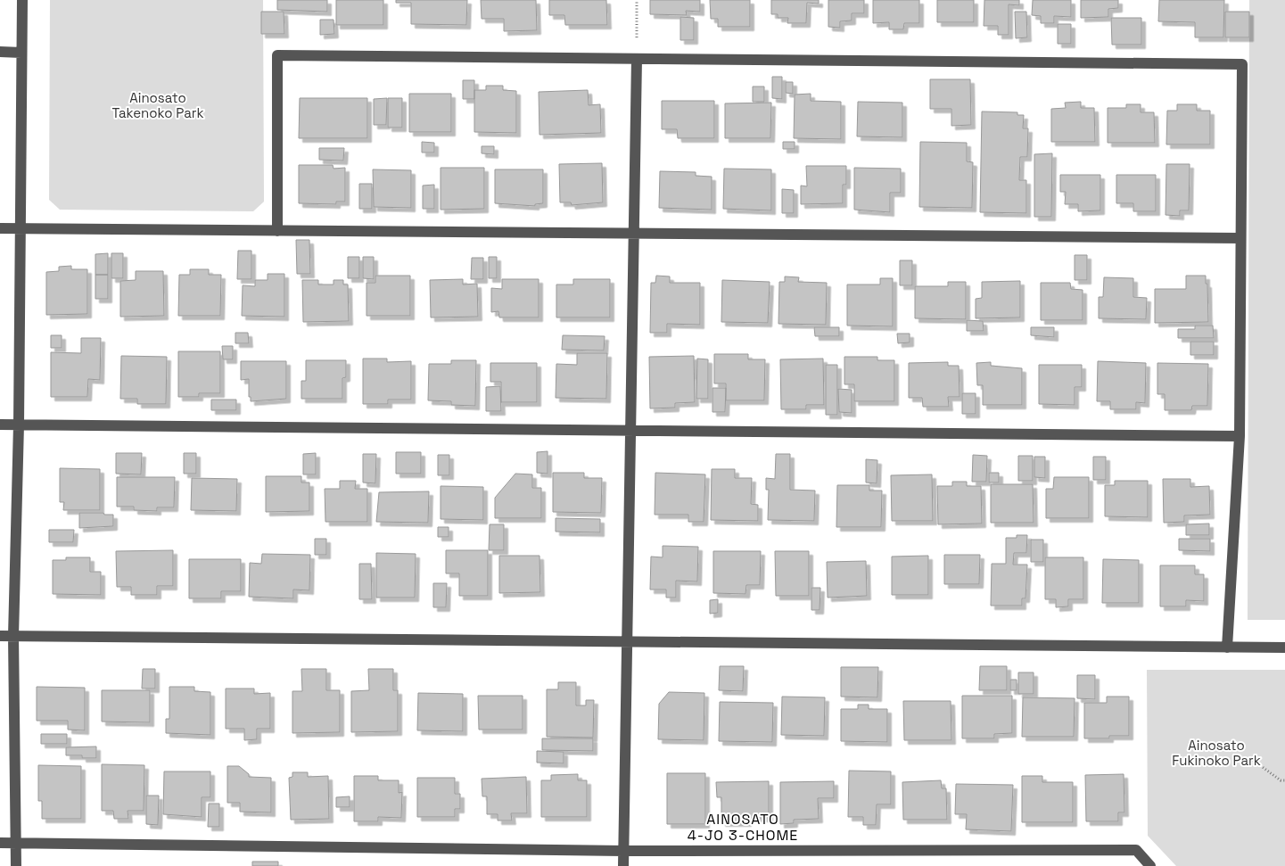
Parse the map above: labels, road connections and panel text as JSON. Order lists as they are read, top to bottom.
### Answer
{
  "districts": ["AINOSATO 4-JO 3-CHOME"],
  "parks": ["Ainosato Takenoko Park", "Ainosato Fukinoko Park"]
}
